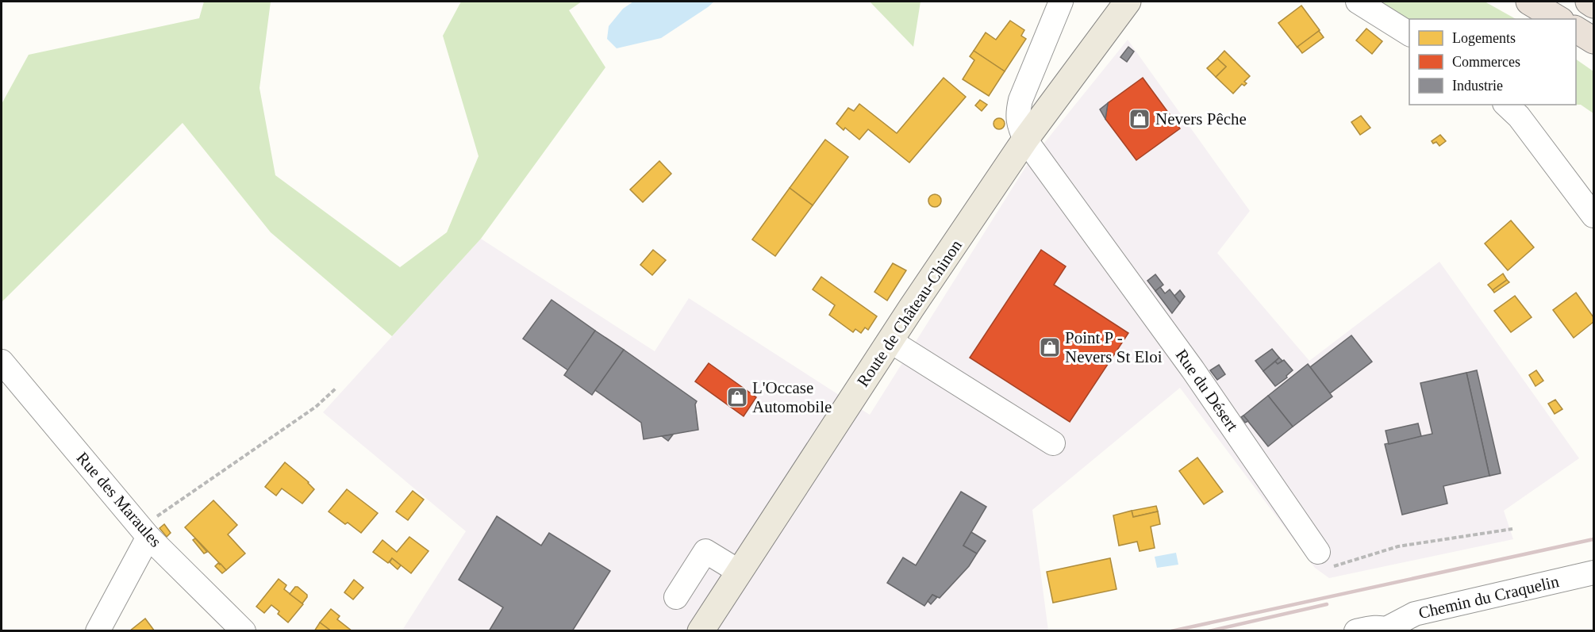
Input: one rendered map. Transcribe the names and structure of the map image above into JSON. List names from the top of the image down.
{
  "streets": {
    "main road": ["Route de Château-Chinon"],
    "street": ["Rue du Désert", "Rue des Maraules", "Chemin du Craquelin"]
  },
  "crossings": [
    ["Route de Château-Chinon", "Rue du Désert"]
  ],
  "places": {
    "shop": ["Nevers Pêche", "Point P - Nevers St Eloi", "L'Occase Automobile"]
  },
  "legend": ["Logements", "Commerces", "Industrie"]
}
